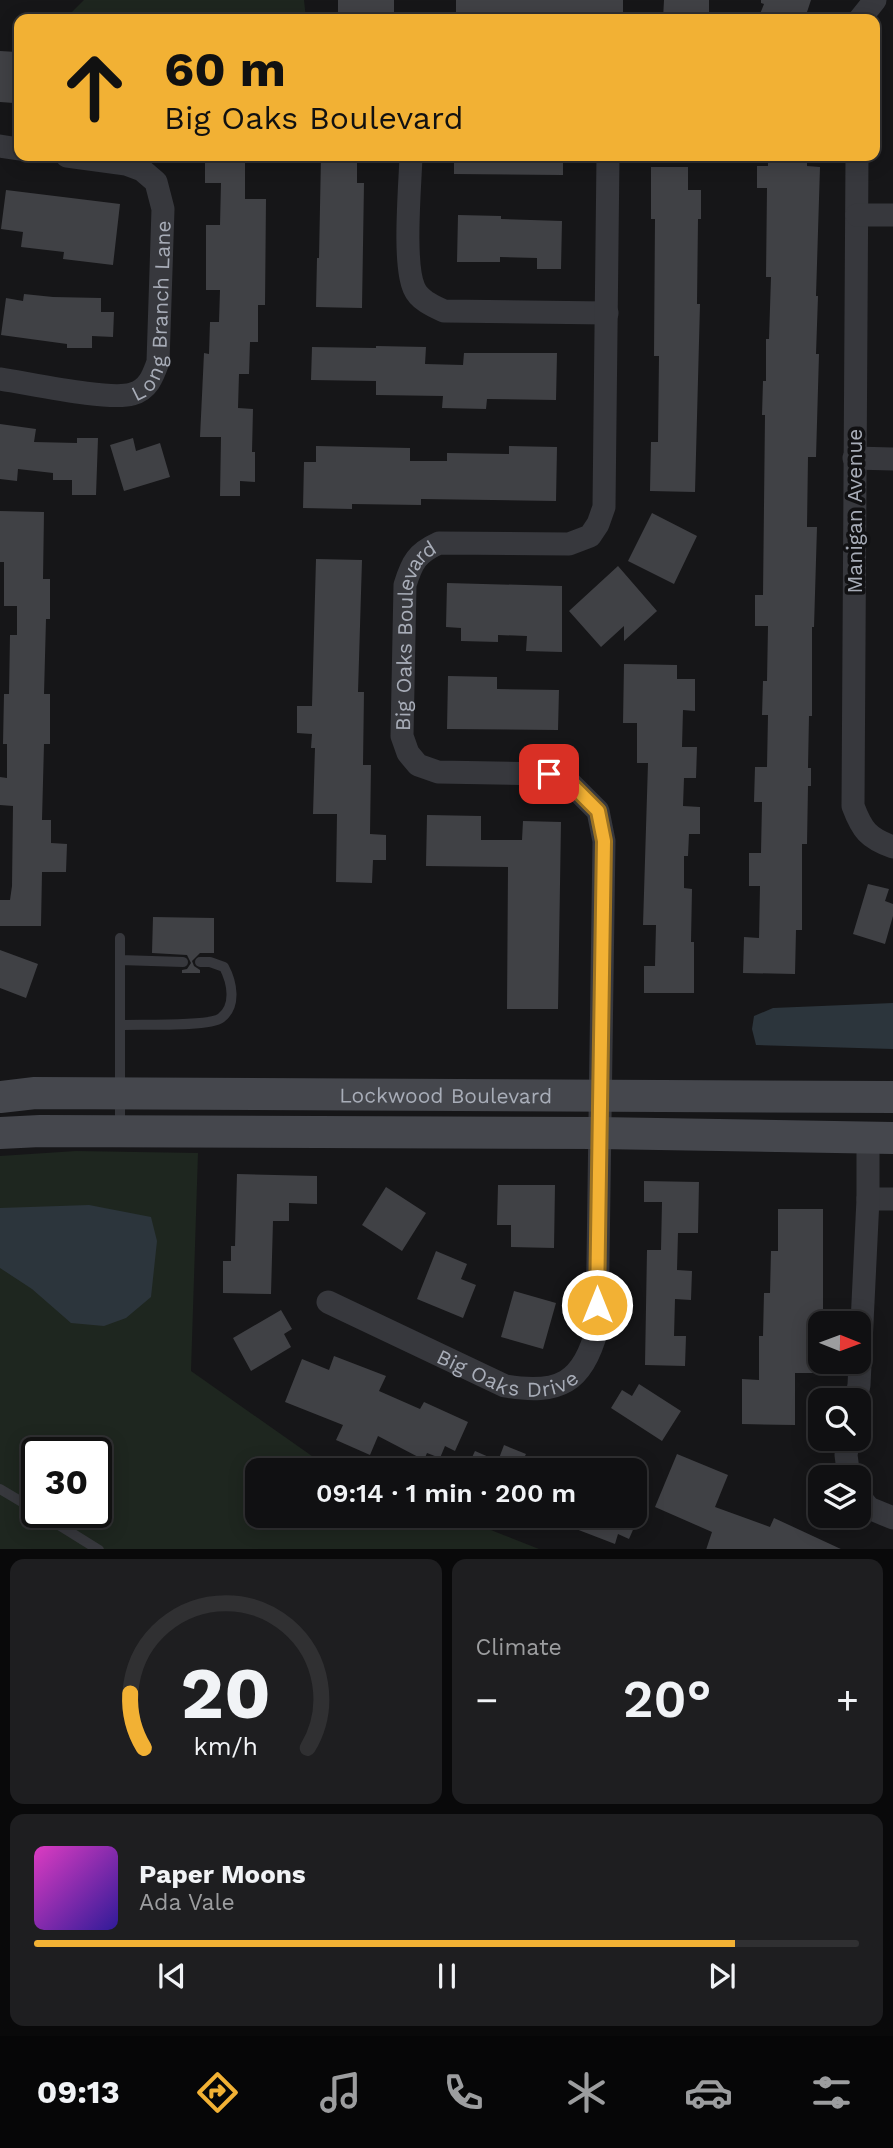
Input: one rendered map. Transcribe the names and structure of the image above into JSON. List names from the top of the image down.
{
  "streets": {
    "main road": ["Lockwood Boulevard"],
    "street": [
      "Long Branch Lane",
      "Manigan Avenue",
      "Big Oaks Boulevard",
      "Big Oaks Drive"
    ]
  },
  "crossings": [
    ["Big Oaks Boulevard", "Lockwood Boulevard"],
    ["Big Oaks Boulevard", "Big Oaks Drive"],
    ["Lockwood Boulevard", "Big Oaks Drive"]
  ],
  "north": "right",
  "page": {
    "turn": ["60 m", "Big Oaks Boulevard"],
    "limit": "30",
    "trip": "09:14 · 1 min · 200 m",
    "tile": "Climate",
    "heat": ["−", "20°", "+"],
    "song": ["Paper Moons", "Ada Vale"],
    "tabs": "09:13",
    "gauge": ["20", "km/h"]
  }
}
